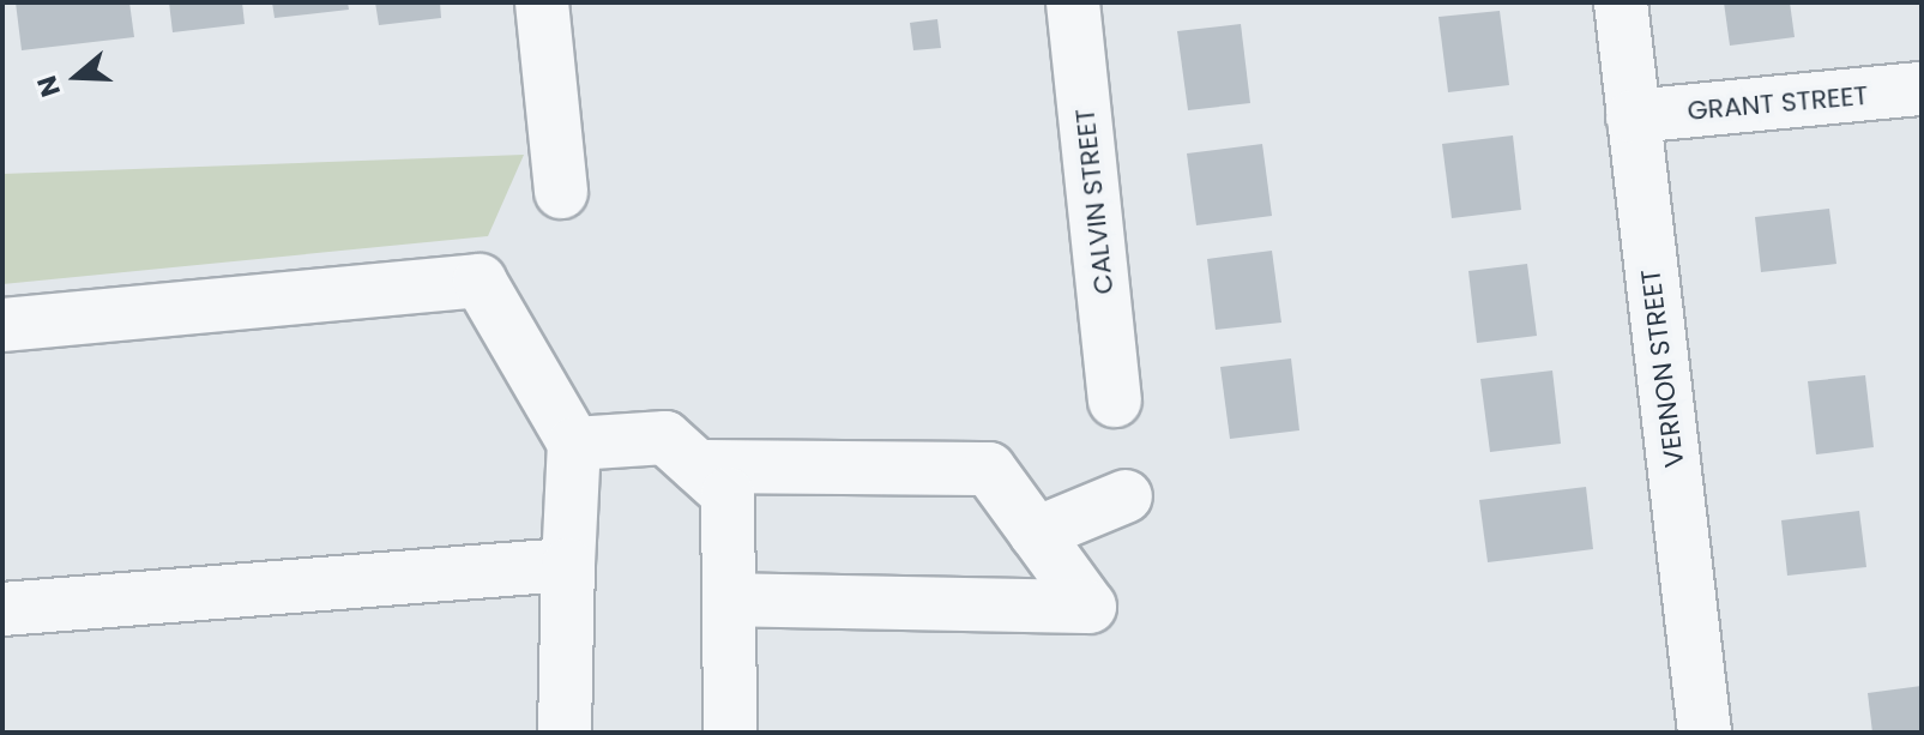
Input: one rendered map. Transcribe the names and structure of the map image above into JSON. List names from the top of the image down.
{
  "streets": {
    "street": ["GRANT STREET", "CALVIN STREET", "VERNON STREET"]
  },
  "crossings": [
    ["GRANT STREET", "VERNON STREET"]
  ],
  "north": "left"
}
